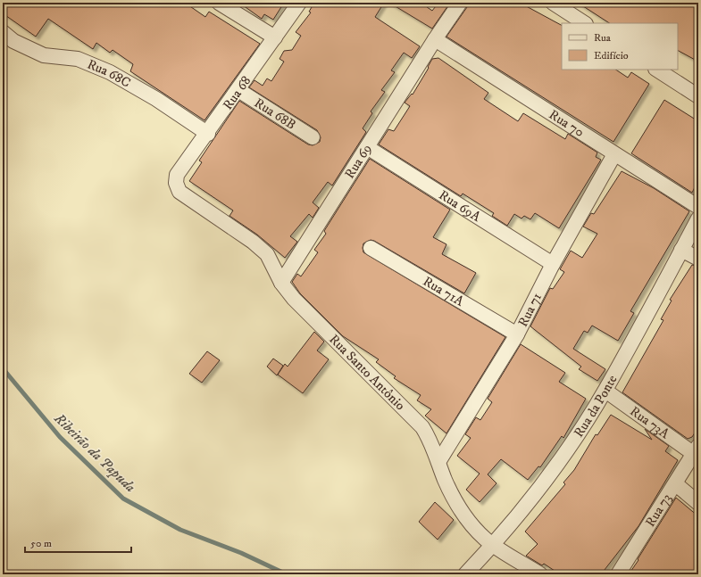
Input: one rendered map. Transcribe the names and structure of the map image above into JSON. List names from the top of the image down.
{
  "streets": {
    "street": [
      "Rua 68C",
      "Rua 68",
      "Rua 68B",
      "Rua 70",
      "Rua 69",
      "Rua 69A",
      "Rua 71A",
      "Rua 71",
      "Rua Santo Antônio",
      "Rua da Ponte",
      "Rua 73A",
      "Rua 73"
    ]
  },
  "crossings": [
    ["Rua 68C", "Rua 68"],
    ["Rua 68", "Rua 68B"],
    ["Rua 68", "Rua Santo Antônio"],
    ["Rua 70", "Rua 69"],
    ["Rua 70", "Rua 71"],
    ["Rua 69", "Rua 69A"],
    ["Rua 69", "Rua Santo Antônio"],
    ["Rua 69A", "Rua 71"],
    ["Rua 71A", "Rua 71"],
    ["Rua 71", "Rua Santo Antônio"],
    ["Rua Santo Antônio", "Rua da Ponte"],
    ["Rua da Ponte", "Rua 73A"],
    ["Rua 73A", "Rua 73"]
  ],
  "water": ["Ribeirão da Papuda"],
  "legend": ["Rua", "Edifício"],
  "scale_bar": "50 m"
}
